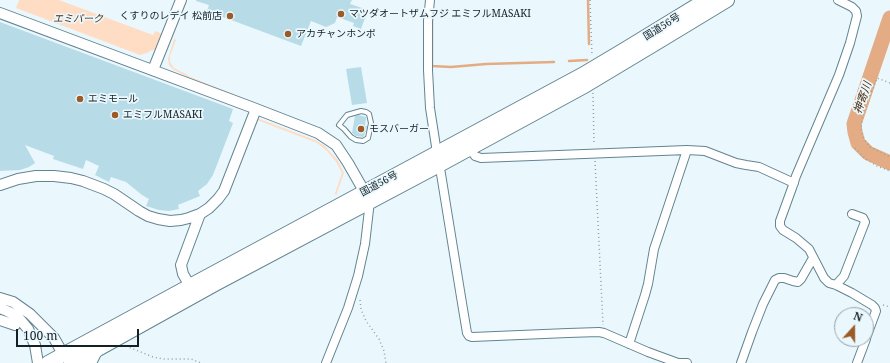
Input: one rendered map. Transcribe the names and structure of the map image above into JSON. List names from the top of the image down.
{
  "streets": {
    "highway": ["国道56号"]
  },
  "water": ["神寄川"],
  "parks": ["エミパーク"],
  "places": [
    "マツダオートザムフジ エミフルMASAKI",
    "くすりのレデイ 松前店",
    "アカチャンホンポ",
    "エミモール",
    "エミフルMASAKI",
    "モスバーガー"
  ],
  "scale_bar": "100 m",
  "north": "top"
}
